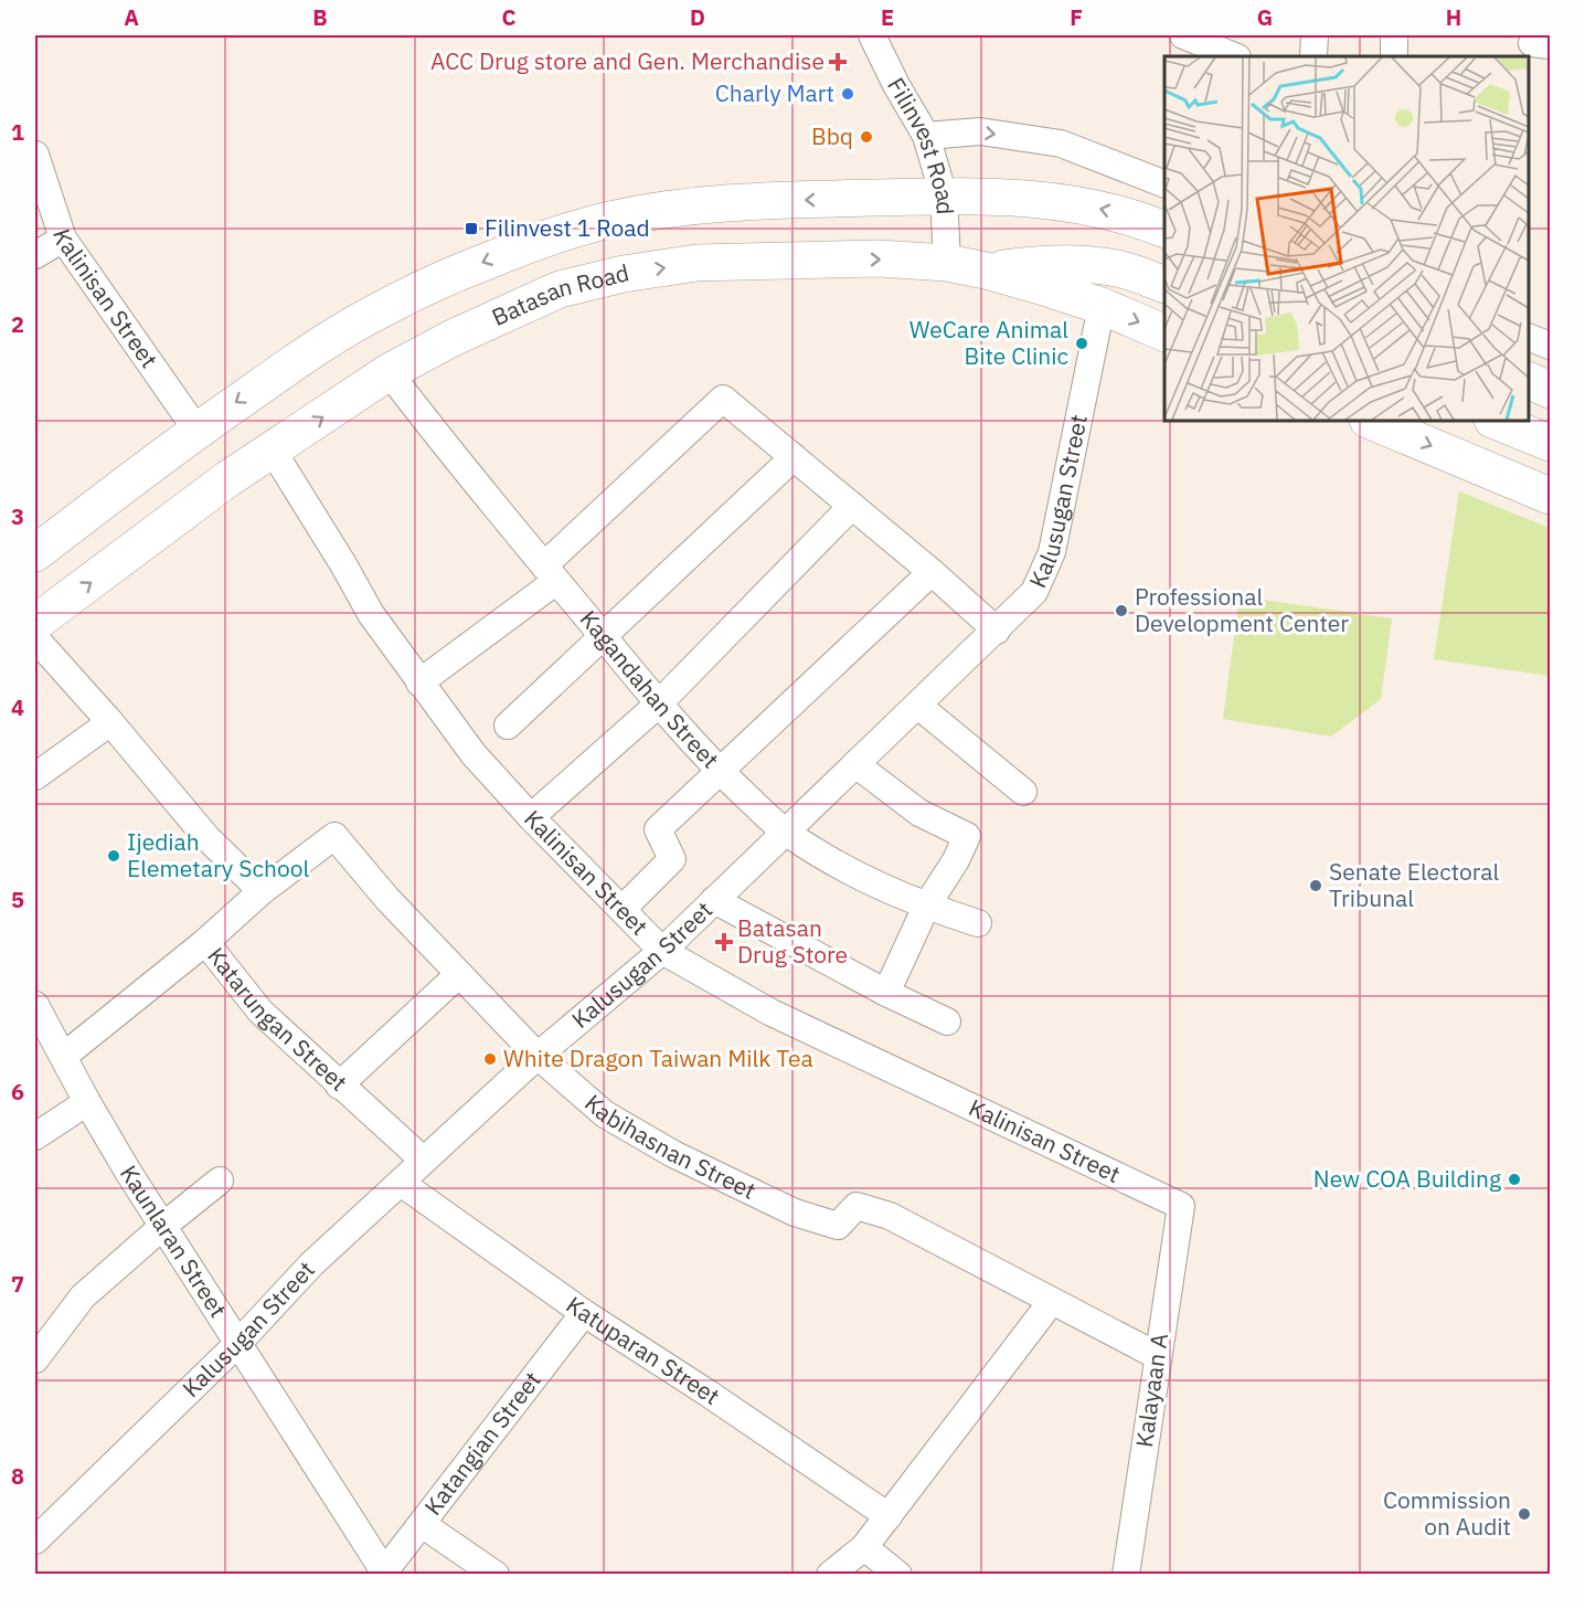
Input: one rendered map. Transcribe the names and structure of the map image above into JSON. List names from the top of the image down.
{
  "streets": {
    "main road": ["Batasan Road"],
    "street": [
      "Filinvest Road",
      "Kalinisan Street",
      "Kalusugan Street",
      "Kagandahan Street",
      "Katarungan Street",
      "Kabihasnan Street",
      "Kaunlaran Street",
      "Katuparan Street",
      "Kalayaan A",
      "Katangian Street"
    ]
  },
  "crossings": [
    ["Filinvest Road", "Batasan Road"],
    ["Kalinisan Street", "Batasan Road"],
    ["Kalinisan Street", "Kalusugan Street"],
    ["Kalinisan Street", "Kalayaan A"],
    ["Batasan Road", "Kalusugan Street"],
    ["Batasan Road", "Kagandahan Street"],
    ["Kalusugan Street", "Kagandahan Street"],
    ["Kalusugan Street", "Katarungan Street"],
    ["Kalusugan Street", "Kabihasnan Street"],
    ["Kalusugan Street", "Kaunlaran Street"],
    ["Kalusugan Street", "Katuparan Street"],
    ["Katarungan Street", "Kabihasnan Street"],
    ["Kabihasnan Street", "Kalayaan A"],
    ["Kaunlaran Street", "Katangian Street"],
    ["Katuparan Street", "Katangian Street"]
  ],
  "places": {
    "health": ["ACC Drug store and Gen. Merchandise", "Batasan Drug Store"],
    "other": [
      "Charly Mart",
      "Bbq",
      "WeCare Animal Bite Clinic",
      "Professional Development Center",
      "Ijediah Elemetary School",
      "Senate Electoral Tribunal",
      "White Dragon Taiwan Milk Tea",
      "New COA Building",
      "Commission on Audit"
    ],
    "transit": ["Filinvest 1 Road"]
  },
  "grid": {
    "columns": [
      "A",
      "B",
      "C",
      "D",
      "E",
      "F",
      "G",
      "H"
    ],
    "rows": [
      "1",
      "2",
      "3",
      "4",
      "5",
      "6",
      "7",
      "8"
    ]
  }
}
